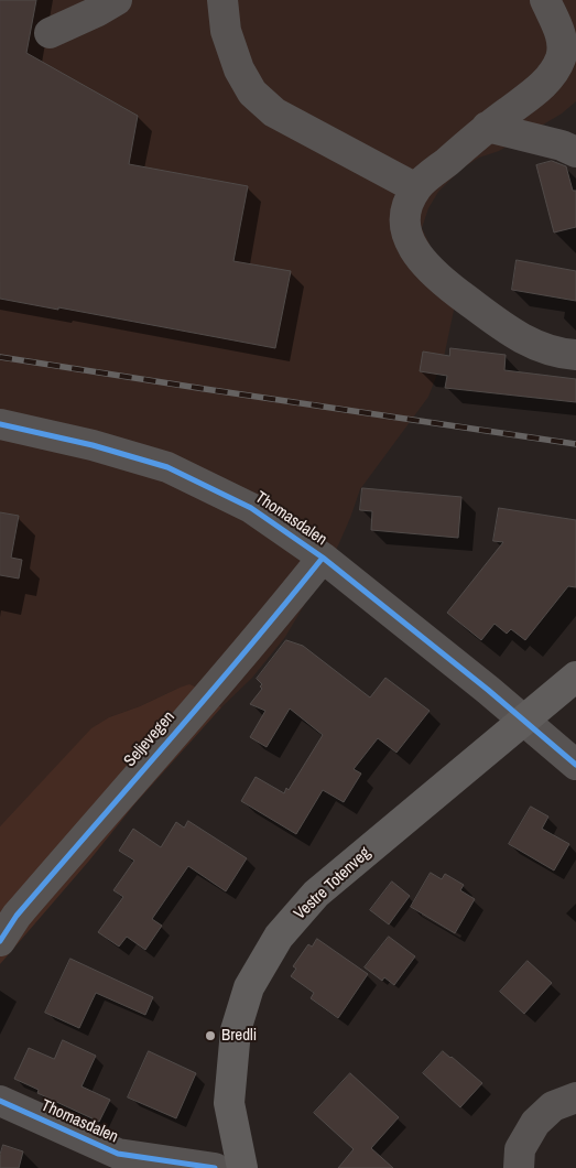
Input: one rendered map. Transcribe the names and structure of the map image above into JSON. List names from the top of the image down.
{
  "streets": {
    "main road": ["Vestre Totenveg"],
    "street": ["Thomasdalen", "Seljevegen"]
  },
  "crossings": [
    ["Thomasdalen", "Seljevegen"],
    ["Thomasdalen", "Vestre Totenveg"]
  ],
  "places": ["Bredli"]
}
